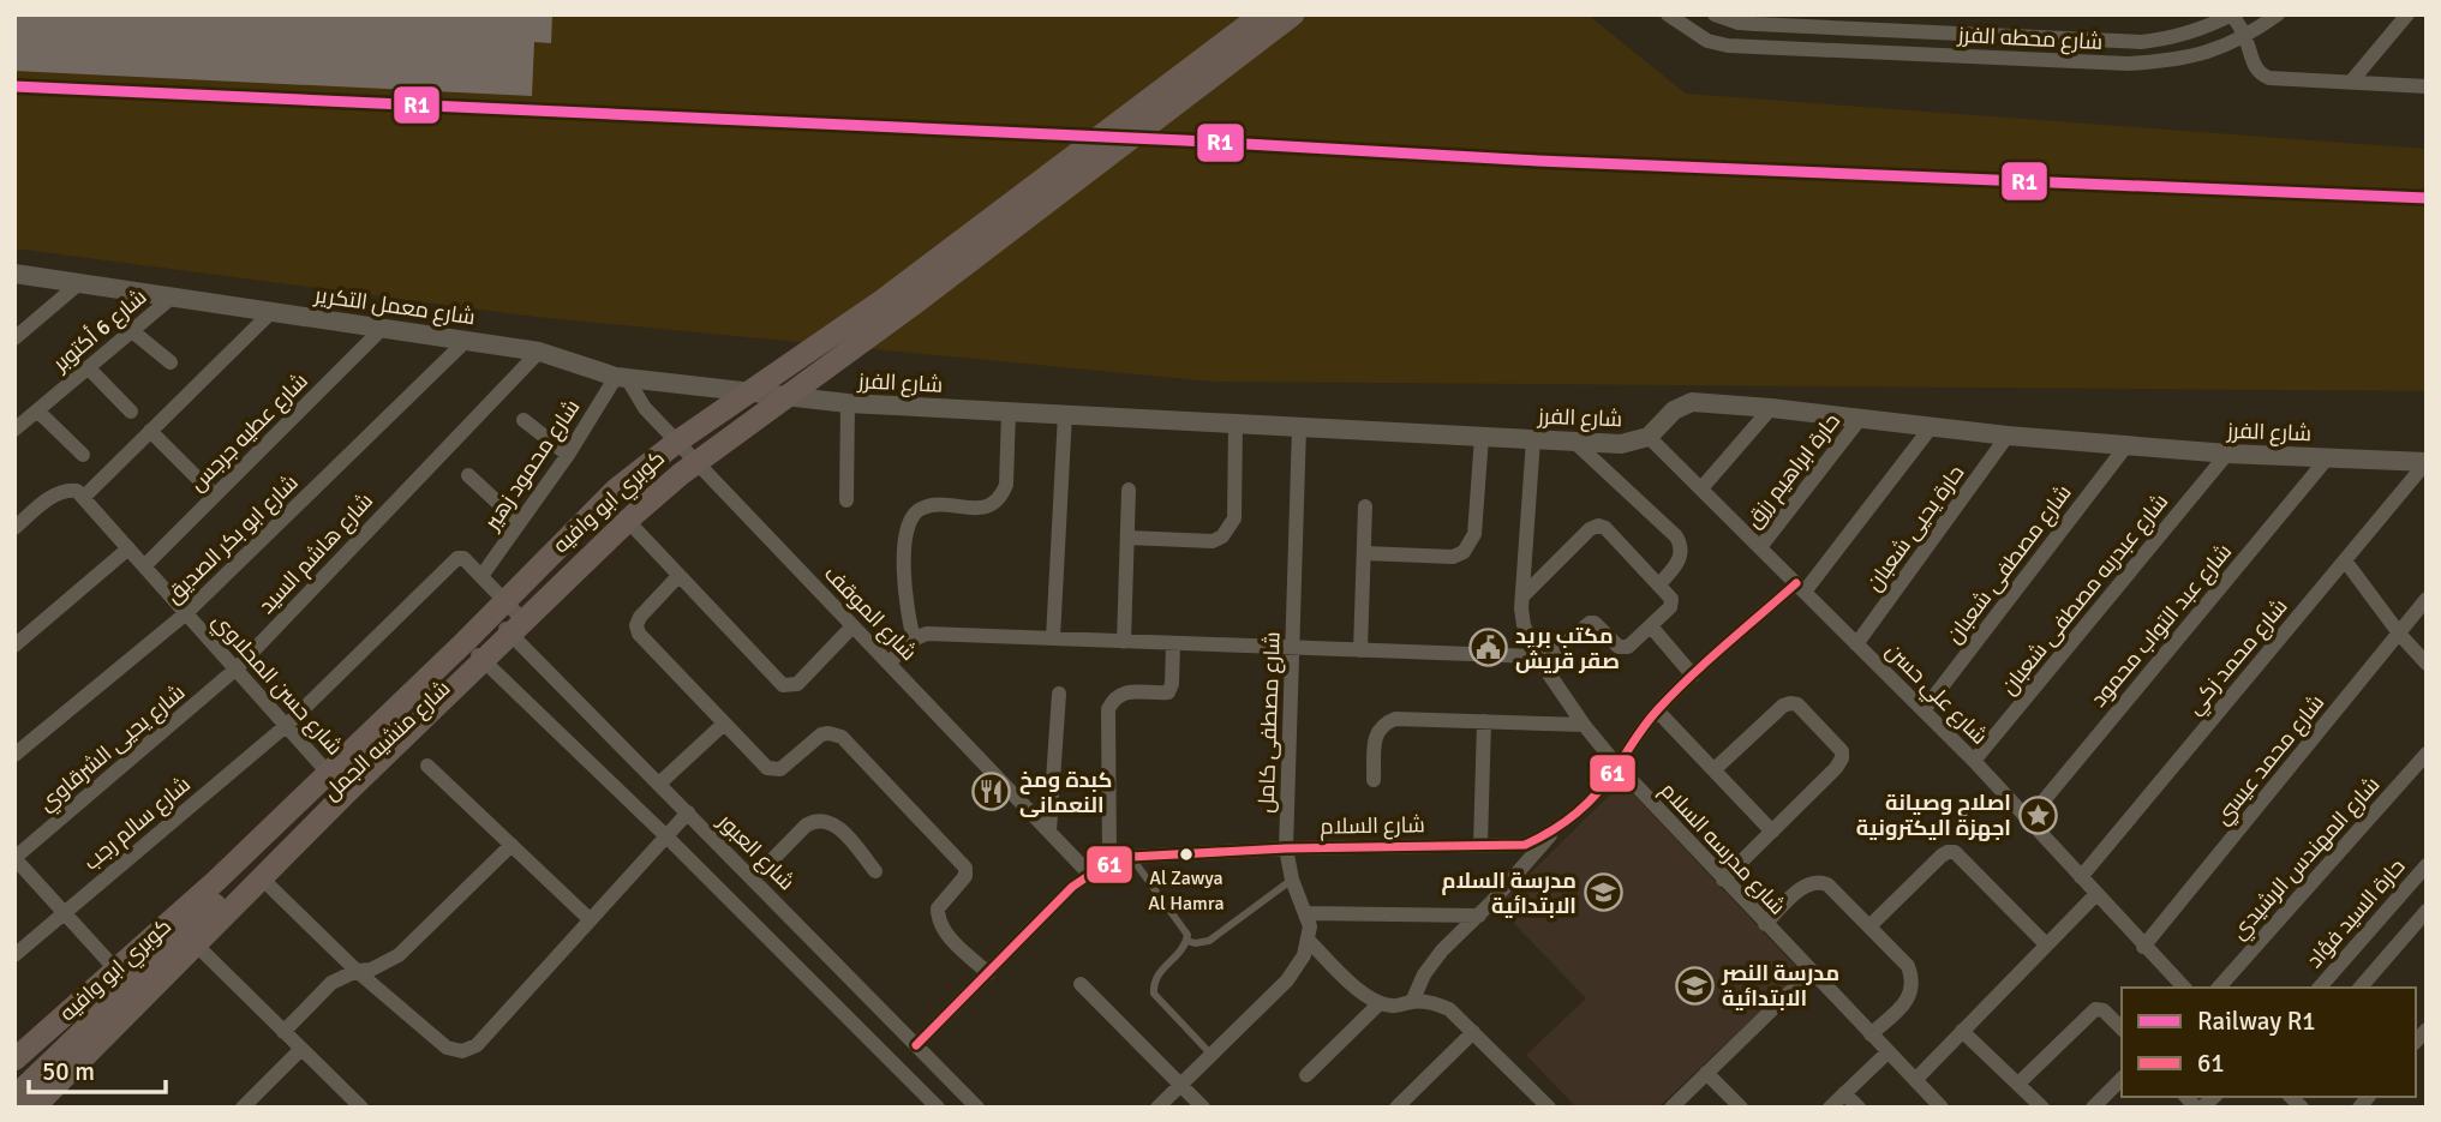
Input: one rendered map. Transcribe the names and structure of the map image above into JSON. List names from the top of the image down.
{
  "streets": {
    "main road": ["كوبري ابو وافيه", "شارع منشيه الجمل"],
    "street": [
      "شارع محطه الفرز",
      "شارع معمل التكرير",
      "شارع 6 أكتوبر",
      "شارع الفرز",
      "شارع عطيه جرجس",
      "شارع محمود زهير",
      "حارة ابراهيم رزق",
      "حارة يحيى شعبان",
      "شارع ابو بكر الصديق",
      "شارع هاشم السيد",
      "شارع مصطفى شعبان",
      "شارع عبدربه مصطفى شعبان",
      "شارع الموقف",
      "شارع عبد التواب محمود",
      "شارع محمد زكي",
      "شارع حسن المحلاوي",
      "شارع علي حسن",
      "شارع مصطفى كامل",
      "شارع يحيى الشرقاوي",
      "شارع محمد عيسي",
      "شارع سالم رجب",
      "شارع السلام",
      "شارع مدرسه السلام",
      "شارع العبور",
      "شارع المهندس الرشيدي",
      "حارة السيد فؤاد"
    ]
  },
  "crossings": [
    ["شارع معمل التكرير", "شارع 6 أكتوبر"],
    ["شارع معمل التكرير", "شارع الفرز"],
    ["شارع معمل التكرير", "شارع عطيه جرجس"],
    ["شارع معمل التكرير", "شارع محمود زهير"],
    ["شارع معمل التكرير", "شارع ابو بكر الصديق"],
    ["شارع معمل التكرير", "شارع هاشم السيد"],
    ["شارع معمل التكرير", "شارع الموقف"],
    ["شارع معمل التكرير", "شارع منشيه الجمل"],
    ["شارع الفرز", "حارة ابراهيم رزق"],
    ["شارع الفرز", "حارة يحيى شعبان"],
    ["شارع الفرز", "شارع مصطفى شعبان"],
    ["شارع الفرز", "شارع عبدربه مصطفى شعبان"],
    ["شارع الفرز", "شارع عبد التواب محمود"],
    ["شارع الفرز", "شارع محمد زكي"],
    ["شارع الفرز", "شارع علي حسن"],
    ["شارع الفرز", "شارع مصطفى كامل"],
    ["شارع الفرز", "شارع منشيه الجمل"],
    ["شارع الفرز", "شارع السلام"],
    ["شارع الفرز", "شارع مدرسه السلام"],
    ["شارع عطيه جرجس", "شارع حسن المحلاوي"],
    ["شارع محمود زهير", "شارع الموقف"],
    ["شارع محمود زهير", "شارع سالم رجب"],
    ["شارع محمود زهير", "شارع العبور"],
    ["حارة ابراهيم رزق", "شارع علي حسن"],
    ["كوبري ابو وافيه", "شارع حسن المحلاوي"],
    ["كوبري ابو وافيه", "شارع منشيه الجمل"],
    ["حارة يحيى شعبان", "شارع علي حسن"],
    ["شارع ابو بكر الصديق", "شارع حسن المحلاوي"],
    ["شارع هاشم السيد", "شارع حسن المحلاوي"],
    ["شارع هاشم السيد", "شارع يحيى الشرقاوي"],
    ["شارع مصطفى شعبان", "شارع علي حسن"],
    ["شارع عبدربه مصطفى شعبان", "شارع علي حسن"],
    ["شارع الموقف", "شارع منشيه الجمل"],
    ["شارع الموقف", "شارع السلام"],
    ["شارع عبد التواب محمود", "شارع علي حسن"],
    ["شارع محمد زكي", "شارع علي حسن"],
    ["شارع حسن المحلاوي", "شارع منشيه الجمل"],
    ["شارع حسن المحلاوي", "شارع يحيى الشرقاوي"],
    ["شارع حسن المحلاوي", "شارع سالم رجب"],
    ["شارع علي حسن", "شارع محمد عيسي"],
    ["شارع علي حسن", "شارع السلام"],
    ["شارع مصطفى كامل", "شارع السلام"],
    ["شارع منشيه الجمل", "شارع العبور"],
    ["شارع سالم رجب", "شارع العبور"],
    ["شارع السلام", "شارع مدرسه السلام"],
    ["شارع السلام", "شارع العبور"]
  ],
  "places": {
    "public building": ["مكتب بريد صقر قريش"],
    "restaurant": ["كبدة ومخ النعمانى"],
    "place": ["اصلاح وصيانة اجهزة اليكترونية"],
    "other": ["Al Zawya Al Hamra"],
    "school or university": ["مدرسة السلام الابتدائية", "مدرسة النصر الابتدائية"]
  },
  "lines": ["rail line R1", "transit line 61"],
  "legend": ["Railway R1", "61"],
  "scale_bar": "50 m"
}
